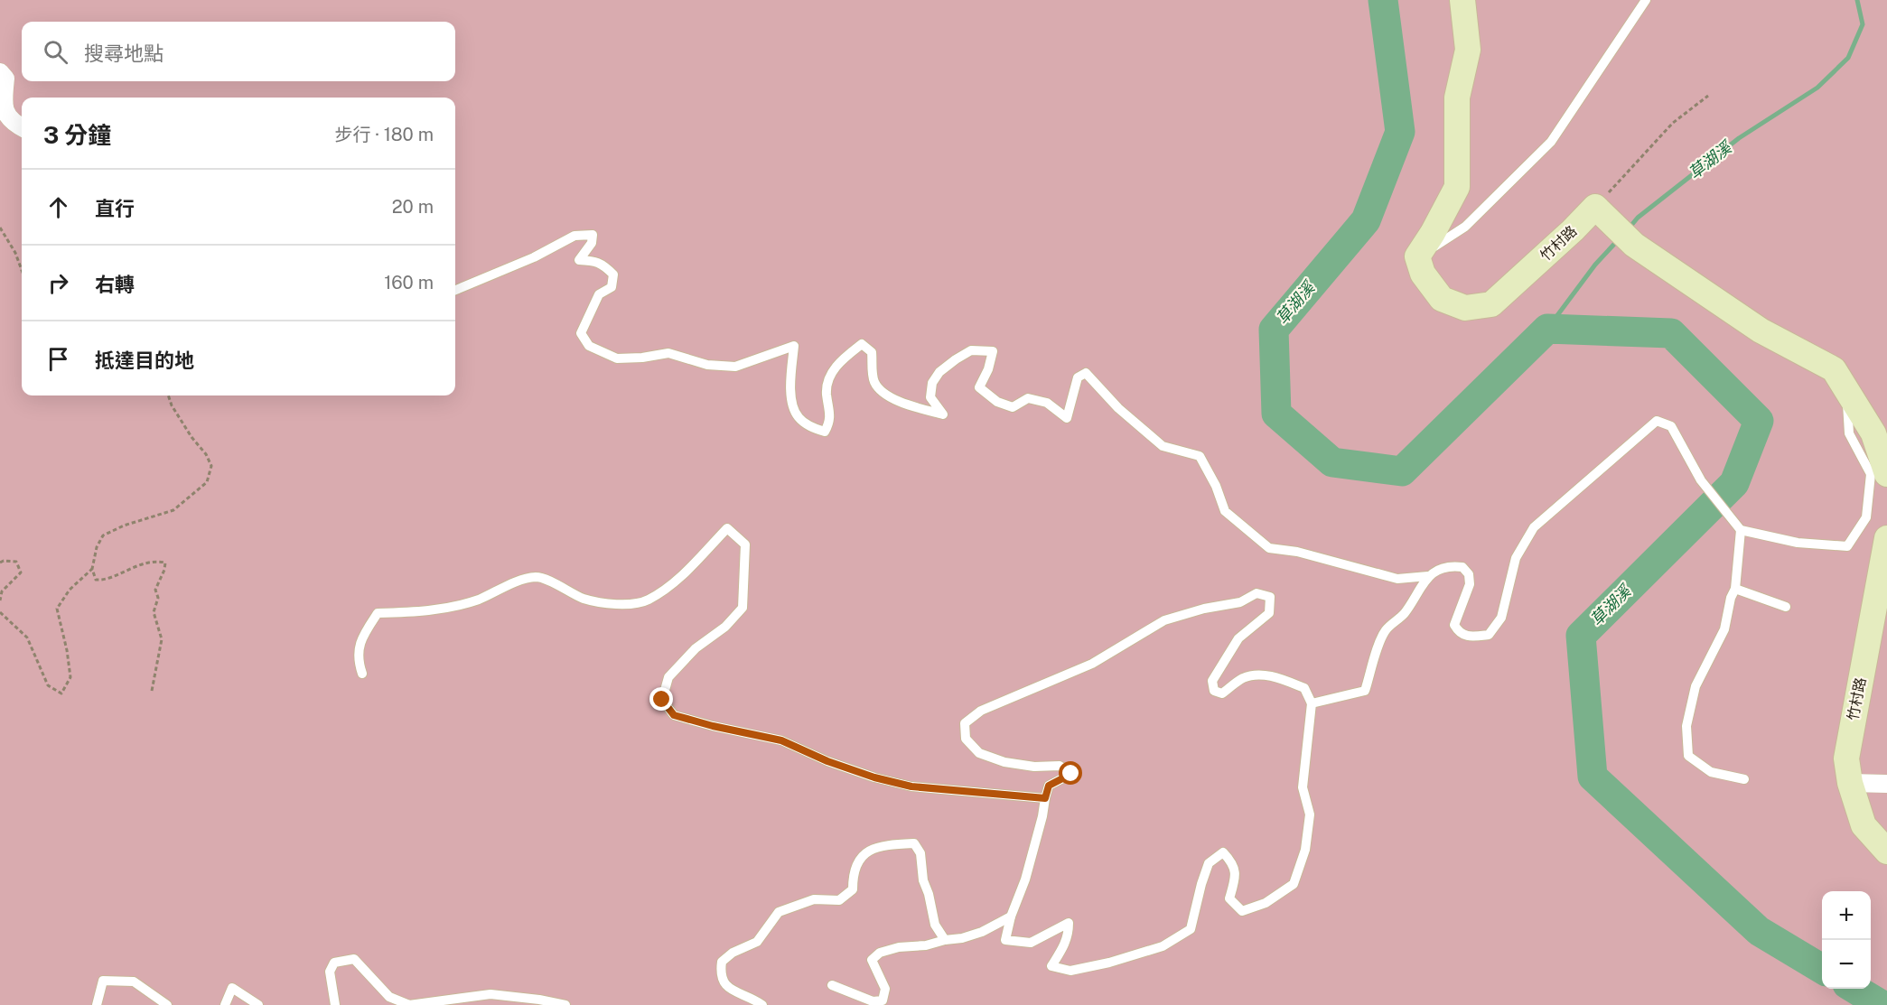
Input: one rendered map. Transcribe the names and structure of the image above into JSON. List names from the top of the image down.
{
  "streets": {
    "street": ["竹村路"]
  },
  "water": ["草湖溪"],
  "page": {
    "search": "搜尋地點",
    "heading": ["3 分鐘", "步行 · 180 m"],
    "list": [
      ["直行", "20 m"],
      ["右轉", "160 m"],
      "抵達目的地"
    ],
    "map_buttons": ["+", "−"]
  }
}
